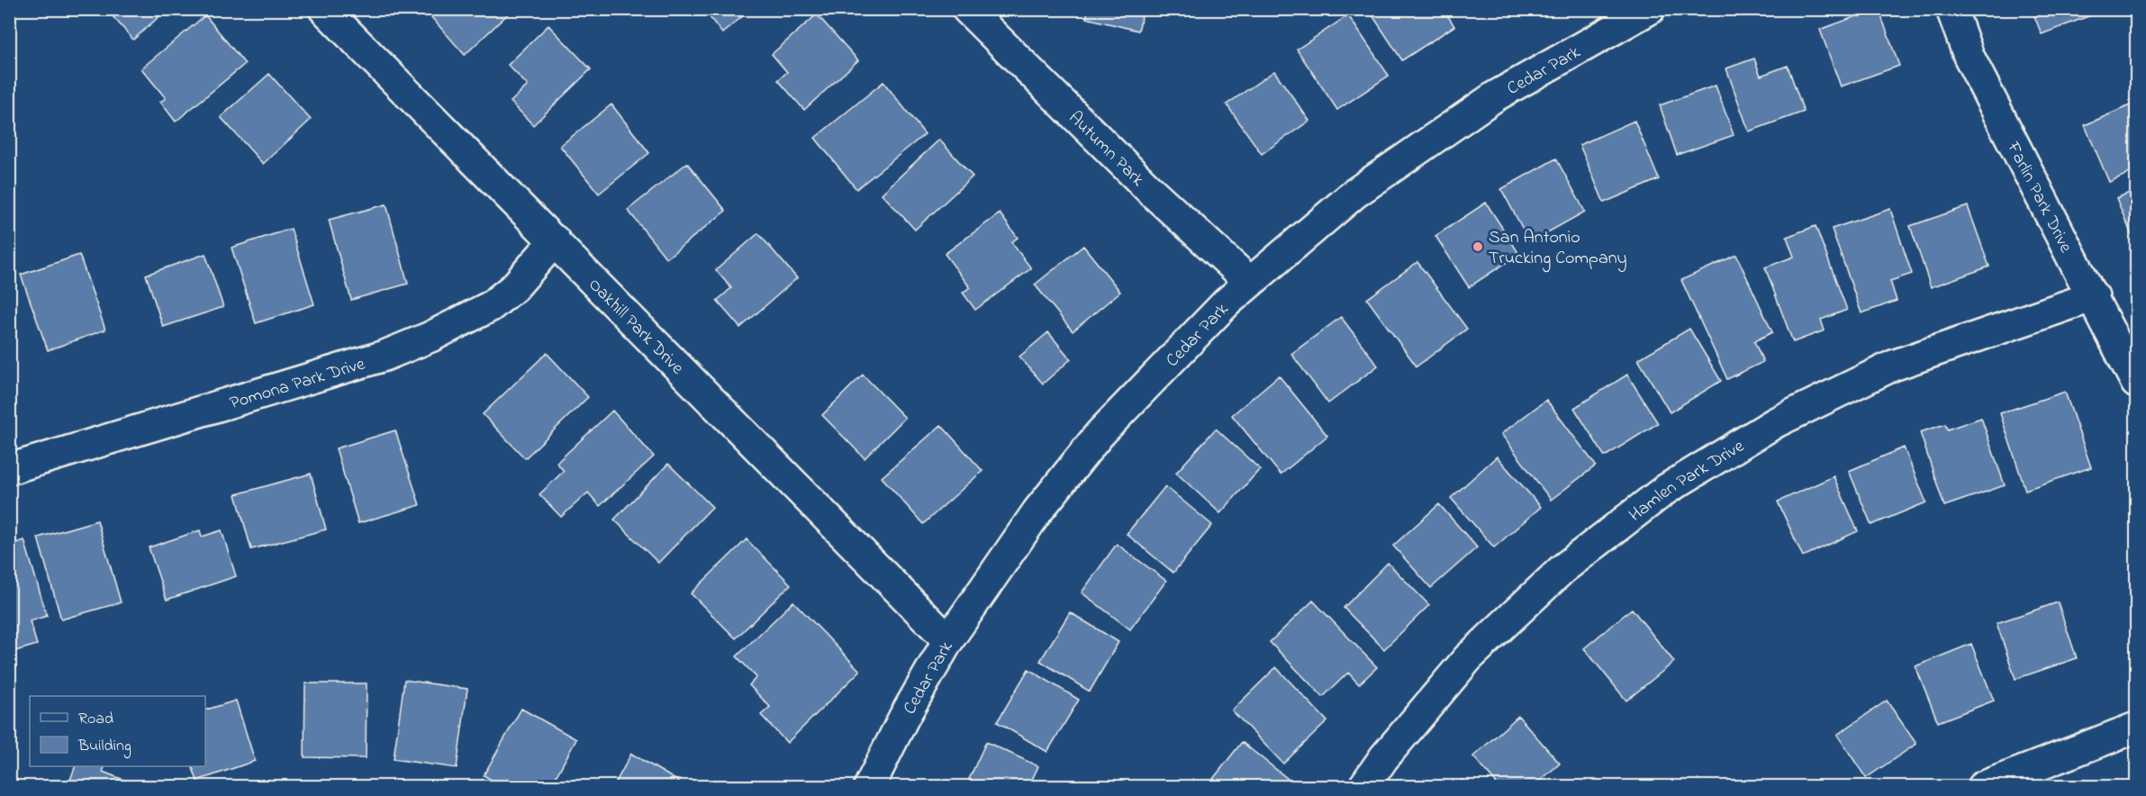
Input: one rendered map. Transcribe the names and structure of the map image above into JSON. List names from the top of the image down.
{
  "streets": {
    "street": [
      "Cedar Park",
      "Autumn Park",
      "Farlin Park Drive",
      "Oakhill Park Drive",
      "Pomona Park Drive",
      "Hamlen Park Drive"
    ]
  },
  "crossings": [
    ["Cedar Park", "Autumn Park"],
    ["Cedar Park", "Oakhill Park Drive"],
    ["Farlin Park Drive", "Hamlen Park Drive"],
    ["Oakhill Park Drive", "Pomona Park Drive"]
  ],
  "places": ["San Antonio Trucking Company"],
  "legend": ["Road", "Building"]
}
